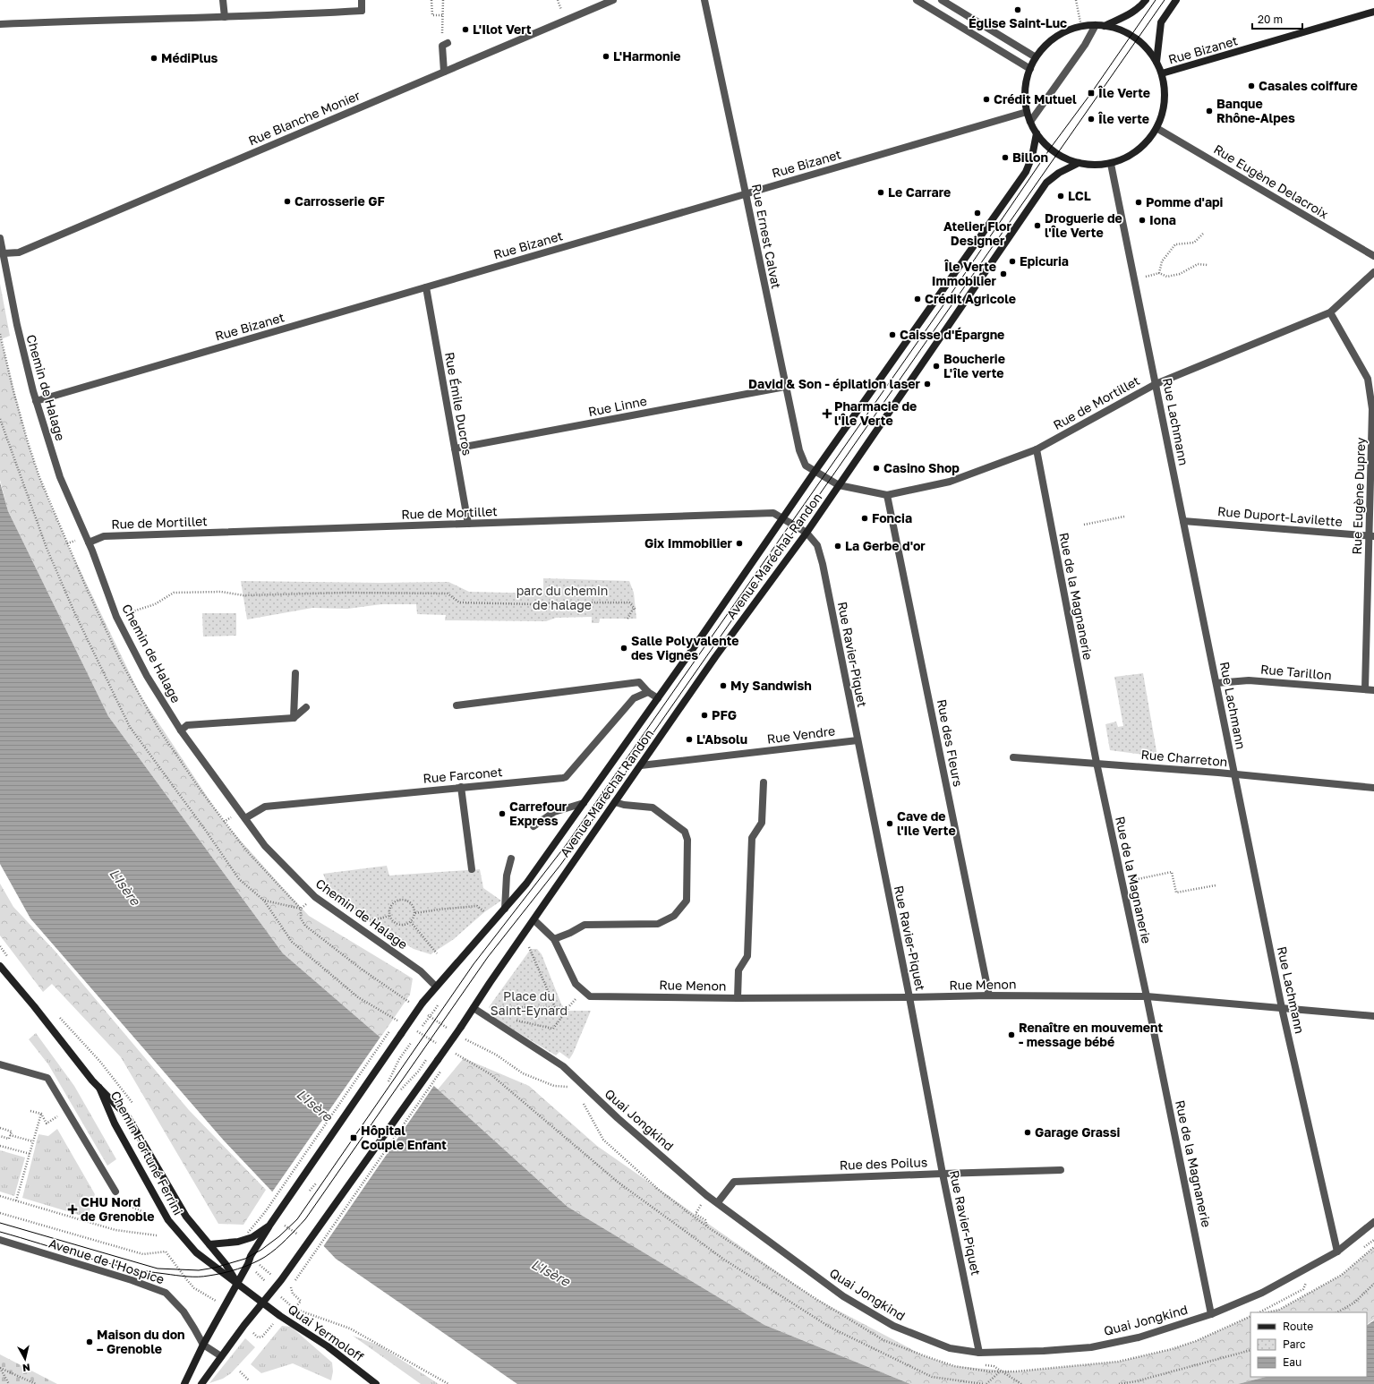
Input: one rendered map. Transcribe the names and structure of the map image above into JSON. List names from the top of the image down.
{
  "streets": {
    "street": [
      "Rue Bizanet",
      "Rue Blanche Monier",
      "Rue Eugène Delacroix",
      "Rue Ernest Calvat",
      "Chemin de Halage",
      "Rue de Mortillet",
      "Rue Émile Ducros",
      "Rue Linne",
      "Rue Lachmann",
      "Rue Eugène Duprey",
      "Rue Duport-Lavilette",
      "Avenue Maréchal Randon",
      "Rue de la Magnanerie",
      "Rue Ravier-Piquet",
      "Rue Tarillon",
      "Rue Vendre",
      "Rue des Fleurs",
      "Rue Charreton",
      "Rue Farconet",
      "Rue Menon",
      "Quai Jongkind",
      "Chemin Fortuné Ferrini",
      "Rue des Poilus",
      "Avenue de l'Hospice",
      "Quai Yermoloff"
    ]
  },
  "crossings": [
    ["Rue Bizanet", "Rue Ernest Calvat"],
    ["Rue Bizanet", "Chemin de Halage"],
    ["Rue Bizanet", "Rue Émile Ducros"],
    ["Rue Blanche Monier", "Chemin de Halage"],
    ["Rue Ernest Calvat", "Rue de Mortillet"],
    ["Rue Ernest Calvat", "Rue Linne"],
    ["Rue Ernest Calvat", "Avenue Maréchal Randon"],
    ["Chemin de Halage", "Rue de Mortillet"],
    ["Chemin de Halage", "Avenue Maréchal Randon"],
    ["Chemin de Halage", "Rue Farconet"],
    ["Rue de Mortillet", "Rue Émile Ducros"],
    ["Rue de Mortillet", "Rue Lachmann"],
    ["Rue de Mortillet", "Rue Eugène Duprey"],
    ["Rue de Mortillet", "Avenue Maréchal Randon"],
    ["Rue de Mortillet", "Rue de la Magnanerie"],
    ["Rue de Mortillet", "Rue Ravier-Piquet"],
    ["Rue de Mortillet", "Rue des Fleurs"],
    ["Rue Émile Ducros", "Rue Linne"],
    ["Rue Lachmann", "Rue Duport-Lavilette"],
    ["Rue Lachmann", "Rue Tarillon"],
    ["Rue Lachmann", "Rue Charreton"],
    ["Rue Lachmann", "Rue Menon"],
    ["Rue Lachmann", "Quai Jongkind"],
    ["Rue Eugène Duprey", "Rue Duport-Lavilette"],
    ["Rue Eugène Duprey", "Rue Tarillon"],
    ["Avenue Maréchal Randon", "Rue Ravier-Piquet"],
    ["Avenue Maréchal Randon", "Rue Vendre"],
    ["Avenue Maréchal Randon", "Quai Jongkind"],
    ["Avenue Maréchal Randon", "Chemin Fortuné Ferrini"],
    ["Avenue Maréchal Randon", "Avenue de l'Hospice"],
    ["Avenue Maréchal Randon", "Quai Yermoloff"],
    ["Rue de la Magnanerie", "Rue Charreton"],
    ["Rue de la Magnanerie", "Rue Menon"],
    ["Rue de la Magnanerie", "Quai Jongkind"],
    ["Rue Ravier-Piquet", "Rue Vendre"],
    ["Rue Ravier-Piquet", "Rue Menon"],
    ["Rue Ravier-Piquet", "Quai Jongkind"],
    ["Rue Ravier-Piquet", "Rue des Poilus"],
    ["Rue des Fleurs", "Rue Menon"],
    ["Quai Jongkind", "Rue des Poilus"],
    ["Chemin Fortuné Ferrini", "Quai Yermoloff"]
  ],
  "water": ["L'Isère"],
  "parks": ["parc du chemin de halage", "Place du Saint-Eynard"],
  "places": {
    "other": [
      "Église Saint-Luc",
      "L'Ilot Vert",
      "L'Harmonie",
      "MédiPlus",
      "Casales coiffure",
      "Crédit Mutuel",
      "Banque Rhône-Alpes",
      "Île verte",
      "Billon",
      "Le Carrare",
      "LCL",
      "Carrosserie GF",
      "Pomme d'api",
      "Atelier Flor Designer",
      "Iona",
      "Droguerie de l'Île Verte",
      "Epicuria",
      "Île Verte Immobilier",
      "Crédit Agricole",
      "Caisse d'Épargne",
      "Boucherie L'île verte",
      "David & Son - épilation laser",
      "Casino Shop",
      "Foncia",
      "Gix Immobilier",
      "La Gerbe d'or",
      "Salle Polyvalente des Vignes",
      "My Sandwish",
      "PFG",
      "L'Absolu",
      "Carrefour Express",
      "Cave de l'Ile Verte",
      "Renaître en mouvement - message bébé",
      "Garage Grassi",
      "Maison du don – Grenoble"
    ],
    "transit": ["Île Verte", "Hôpital Couple Enfant"],
    "health": ["Pharmacie de l'Île Verte", "CHU Nord de Grenoble"]
  },
  "legend": ["Route", "Parc", "Eau"],
  "scale_bar": "20 m",
  "north": "bottom"
}
